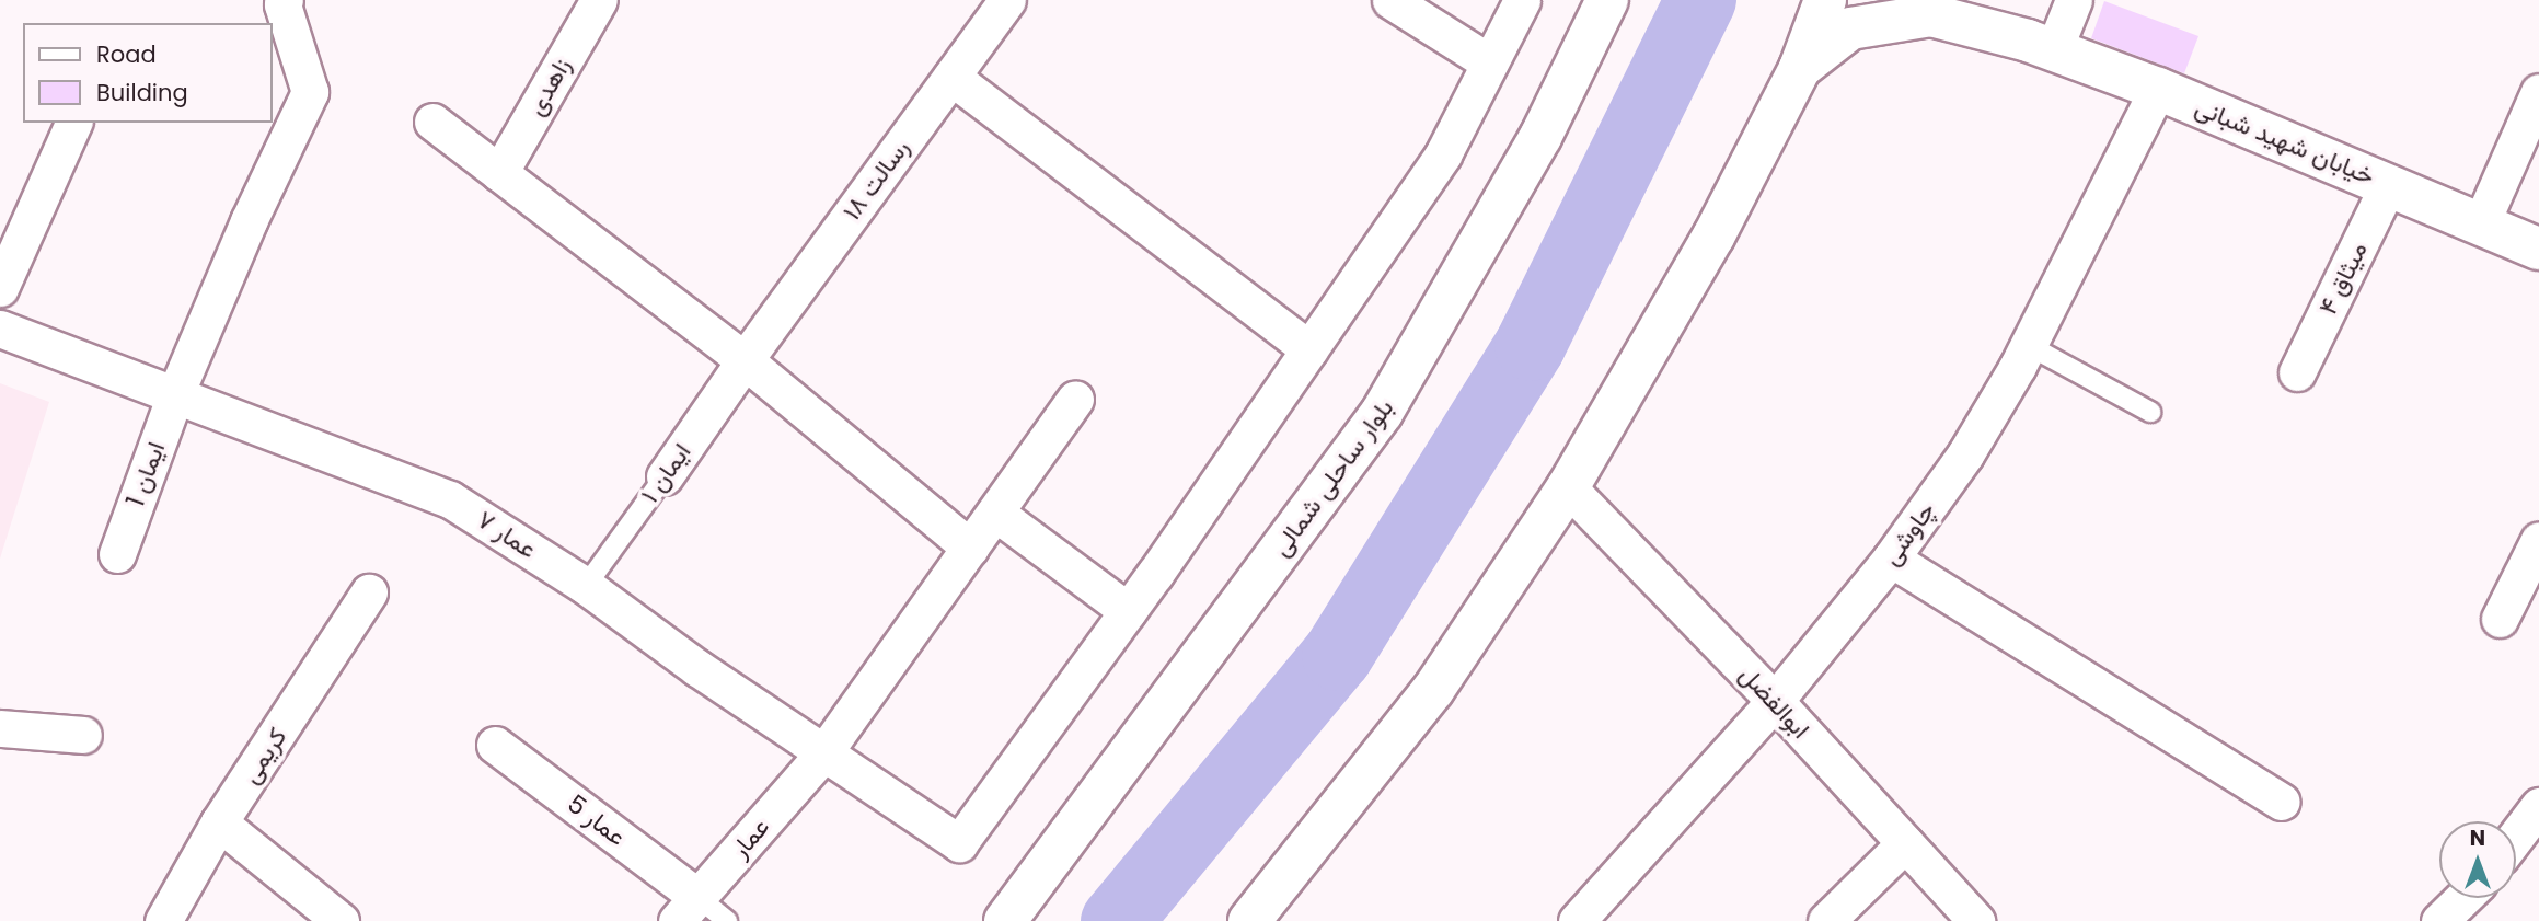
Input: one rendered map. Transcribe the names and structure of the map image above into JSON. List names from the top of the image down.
{
  "streets": {
    "main road": ["خیابان شهید شبانی", "بلوار ساحلی شمالی"],
    "street": [
      "زاهدی",
      "رسالت ۱۸",
      "میثاق ۴",
      "ایمان ۱",
      "ایمان 1",
      "چاوشی",
      "عمار ۷",
      "ابوالفضل",
      "کریمی",
      "عمار 5",
      "عمار"
    ]
  },
  "crossings": [
    ["خیابان شهید شبانی", "میثاق ۴"],
    ["خیابان شهید شبانی", "چاوشی"],
    ["رسالت ۱۸", "ایمان ۱"],
    ["ایمان ۱", "عمار ۷"],
    ["ایمان 1", "عمار ۷"],
    ["چاوشی", "ابوالفضل"],
    ["عمار ۷", "عمار"],
    ["عمار 5", "عمار"]
  ],
  "legend": ["Road", "Building"],
  "north": "top"
}
